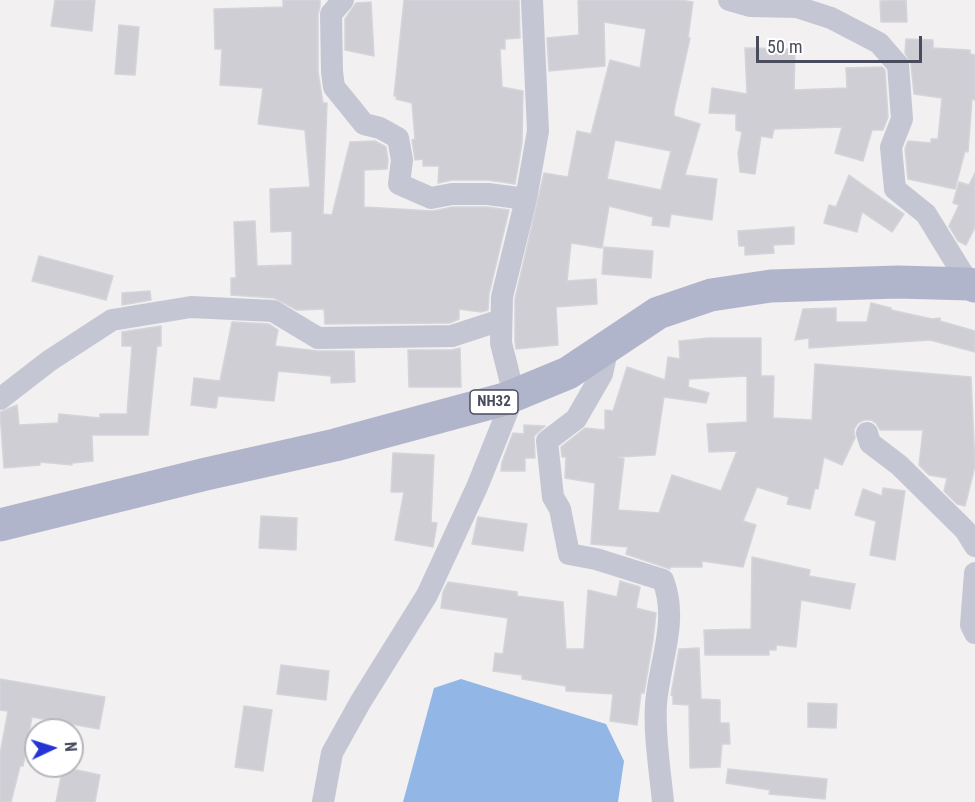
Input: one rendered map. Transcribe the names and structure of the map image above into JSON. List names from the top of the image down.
{
  "streets": {
    "main road": ["NH32"]
  },
  "scale_bar": "50 m",
  "north": "right"
}
